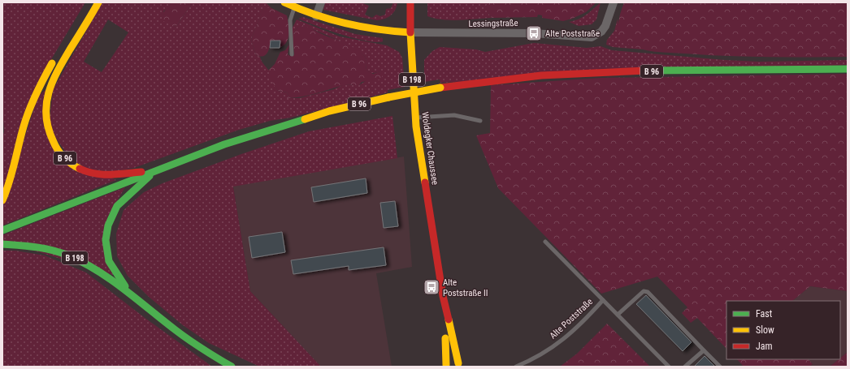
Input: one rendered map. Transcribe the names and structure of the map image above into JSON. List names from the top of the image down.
{
  "streets": {
    "main road": ["B 96", "B 198", "Woldegker Chaussee"],
    "street": ["Lessingstraße"],
    "lane": ["Alte Poststraße"]
  },
  "crossings": [
    ["Lessingstraße", "Woldegker Chaussee"],
    ["B 96", "B 198"]
  ],
  "places": {
    "bus stop": ["Alte Poststraße", "Alte Poststraße II"]
  },
  "legend": ["Fast", "Slow", "Jam"]
}
